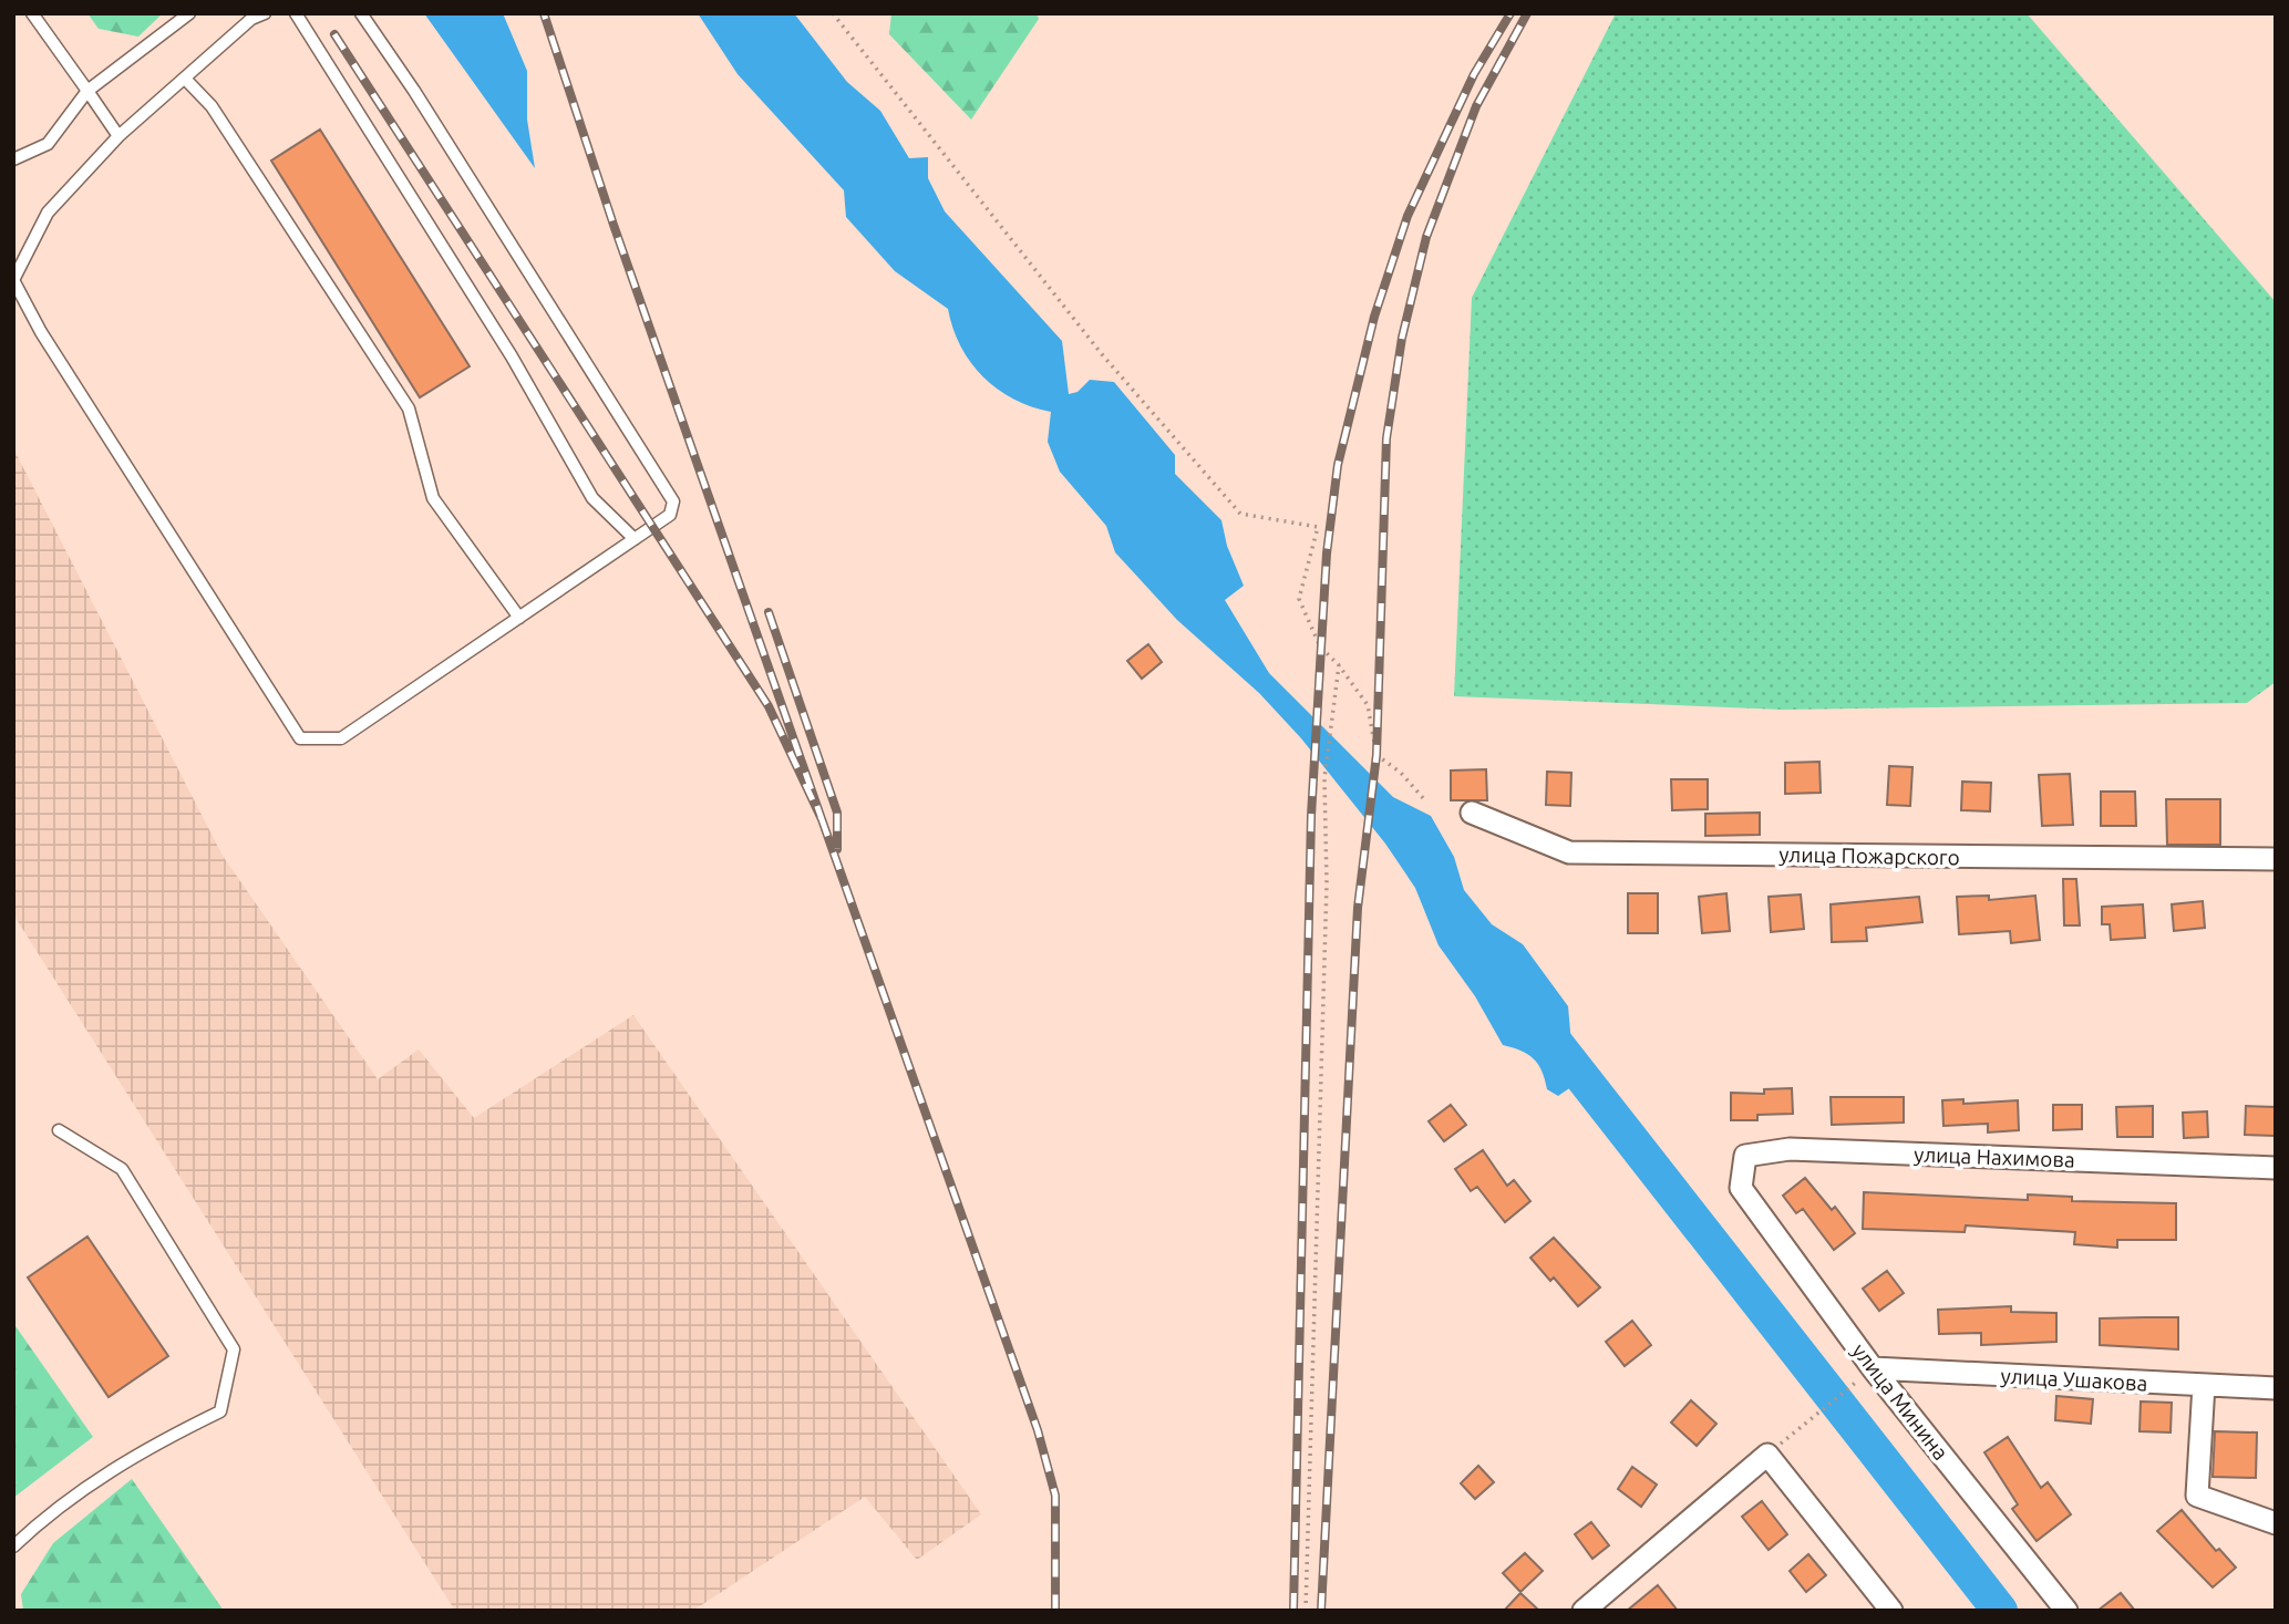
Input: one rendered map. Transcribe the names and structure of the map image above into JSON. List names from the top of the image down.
{
  "streets": {
    "street": [
      "улица Пожарского",
      "улица Нахимова",
      "улица Ушакова",
      "улица Минина"
    ]
  },
  "crossings": [
    ["улица Нахимова", "улица Минина"],
    ["улица Ушакова", "улица Минина"]
  ]
}
